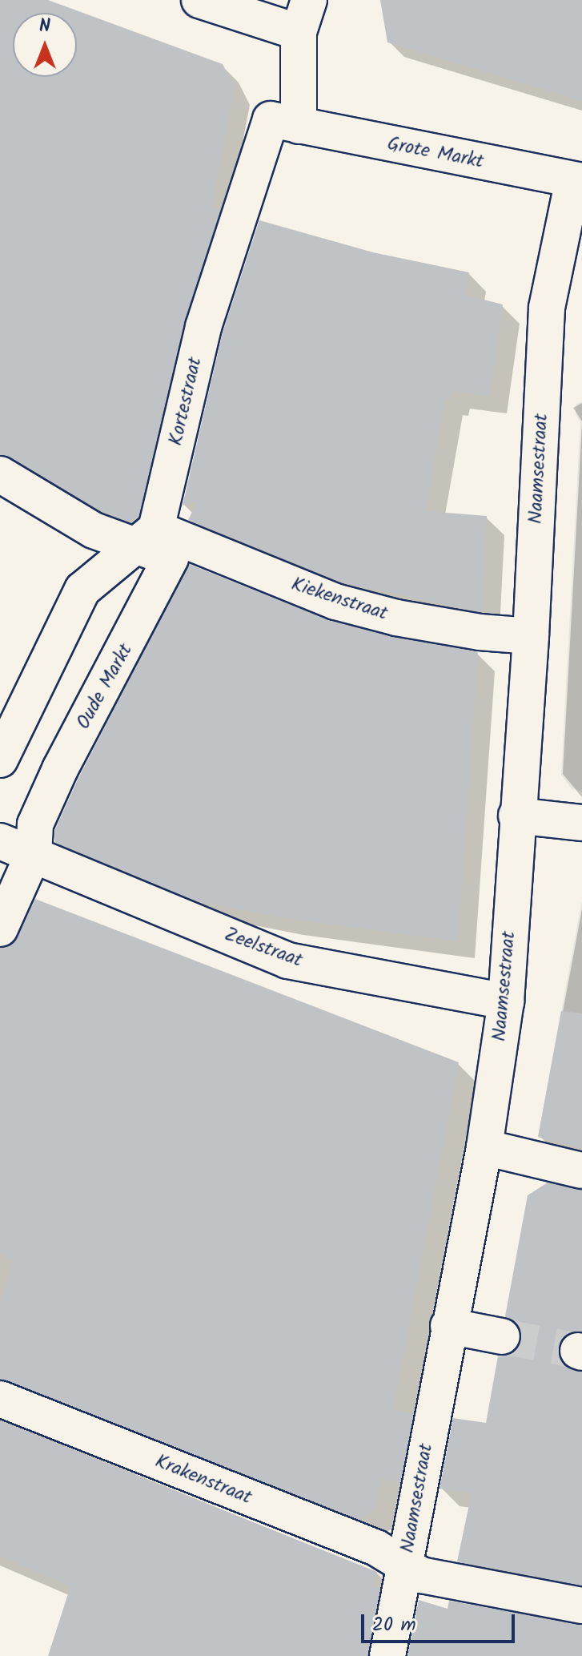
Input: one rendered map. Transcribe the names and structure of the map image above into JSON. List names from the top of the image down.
{
  "streets": {
    "street": [
      "Grote Markt",
      "Kortestraat",
      "Naamsestraat",
      "Kiekenstraat",
      "Oude Markt",
      "Zeelstraat",
      "Krakenstraat"
    ]
  },
  "crossings": [
    ["Grote Markt", "Kortestraat"],
    ["Grote Markt", "Naamsestraat"],
    ["Kortestraat", "Kiekenstraat"],
    ["Kortestraat", "Oude Markt"],
    ["Naamsestraat", "Kiekenstraat"],
    ["Naamsestraat", "Zeelstraat"],
    ["Naamsestraat", "Krakenstraat"],
    ["Kiekenstraat", "Oude Markt"],
    ["Oude Markt", "Zeelstraat"]
  ],
  "scale_bar": "20 m",
  "north": "top"
}
